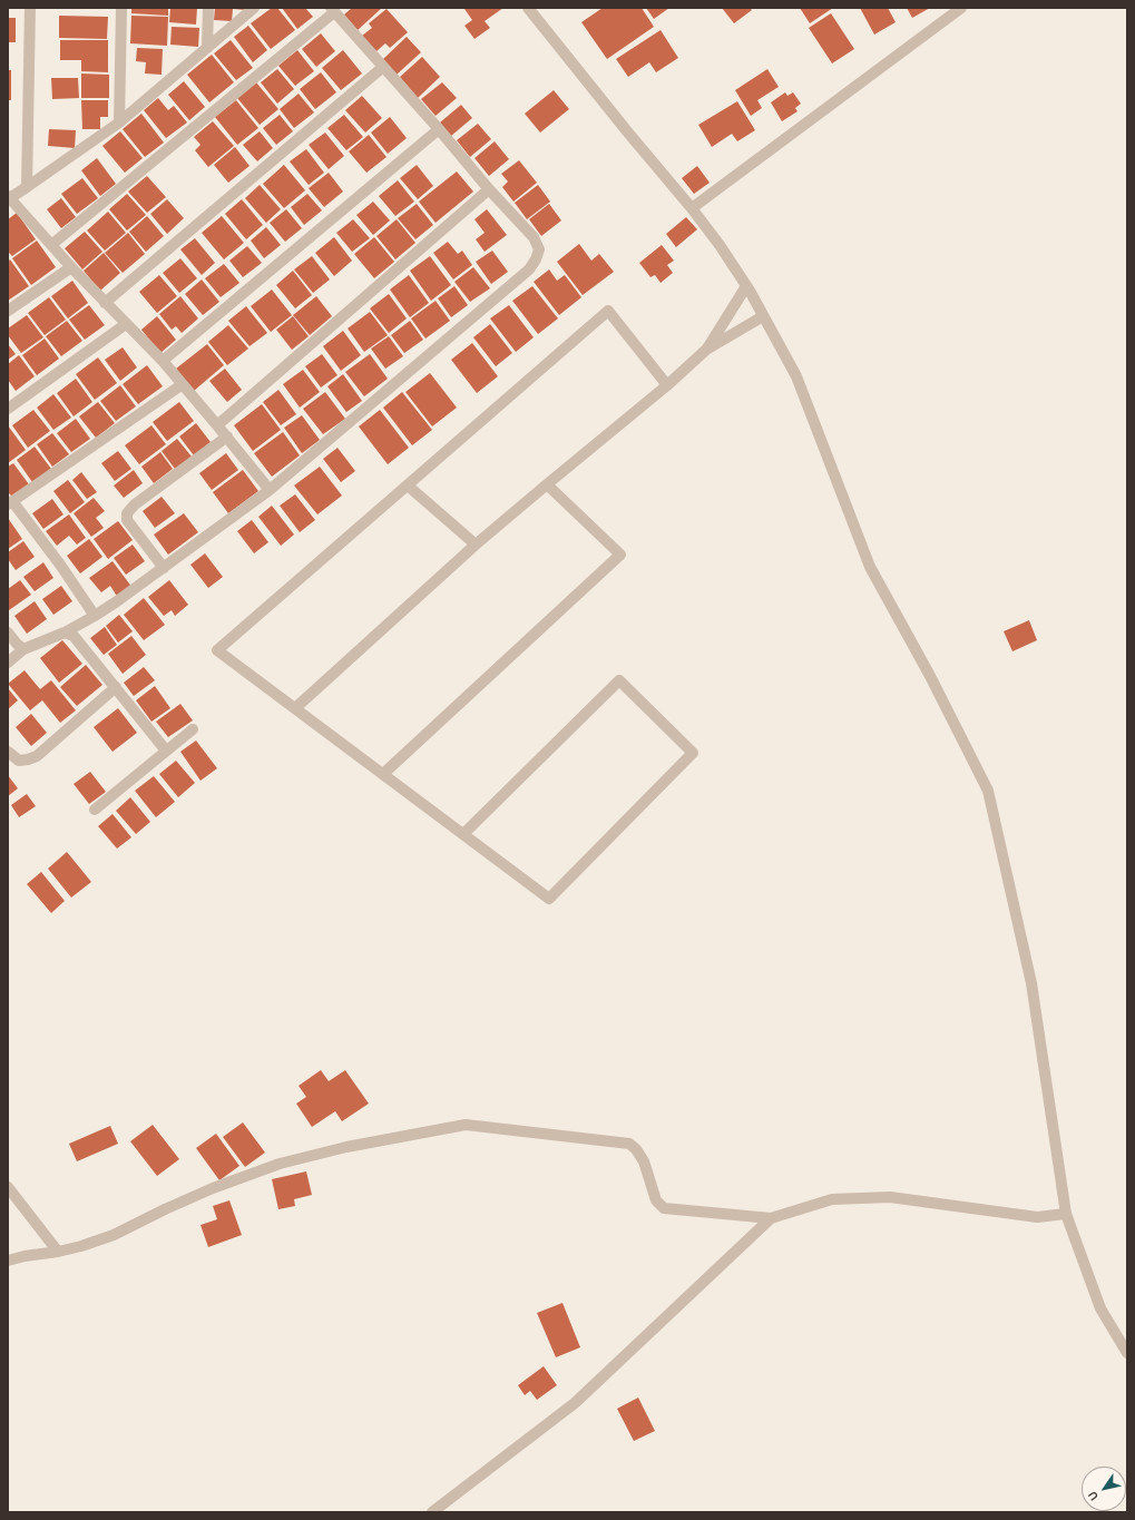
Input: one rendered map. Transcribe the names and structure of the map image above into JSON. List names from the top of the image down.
{
  "north": "bottom left"
}
